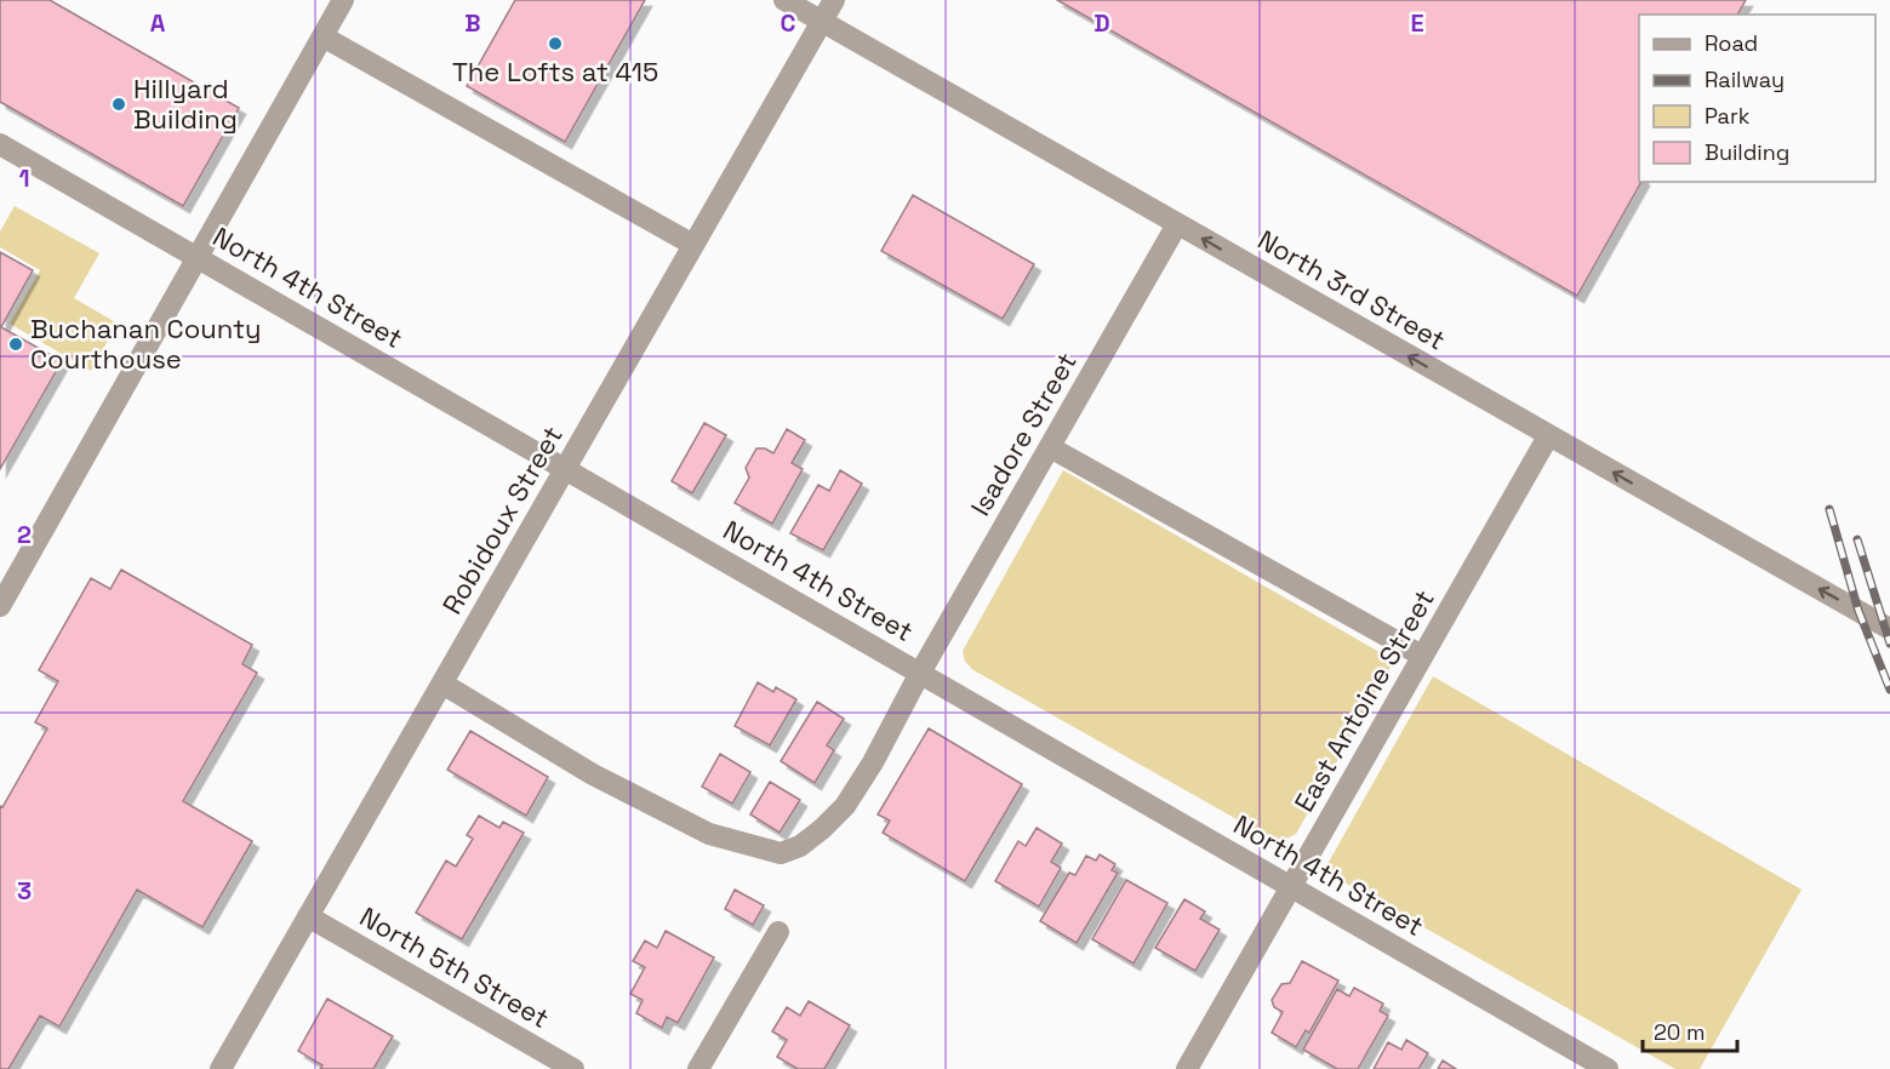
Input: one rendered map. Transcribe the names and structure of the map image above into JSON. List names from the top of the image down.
{
  "streets": {
    "street": [
      "North 4th Street",
      "North 3rd Street",
      "Isadore Street",
      "Robidoux Street",
      "East Antoine Street",
      "North 5th Street"
    ]
  },
  "crossings": [
    ["North 4th Street", "Isadore Street"],
    ["North 4th Street", "Robidoux Street"],
    ["North 4th Street", "East Antoine Street"],
    ["North 3rd Street", "Isadore Street"],
    ["North 3rd Street", "Robidoux Street"],
    ["North 3rd Street", "East Antoine Street"],
    ["Isadore Street", "Robidoux Street"],
    ["Robidoux Street", "North 5th Street"]
  ],
  "one_way": ["North 3rd Street"],
  "places": ["The Lofts at 415", "Hillyard Building", "Buchanan County Courthouse"],
  "legend": [
    "Road",
    "Railway",
    "Park",
    "Building"
  ],
  "scale_bar": "20 m",
  "grid": {
    "columns": [
      "A",
      "B",
      "C",
      "D",
      "E"
    ],
    "rows": ["1", "2", "3"]
  }
}
